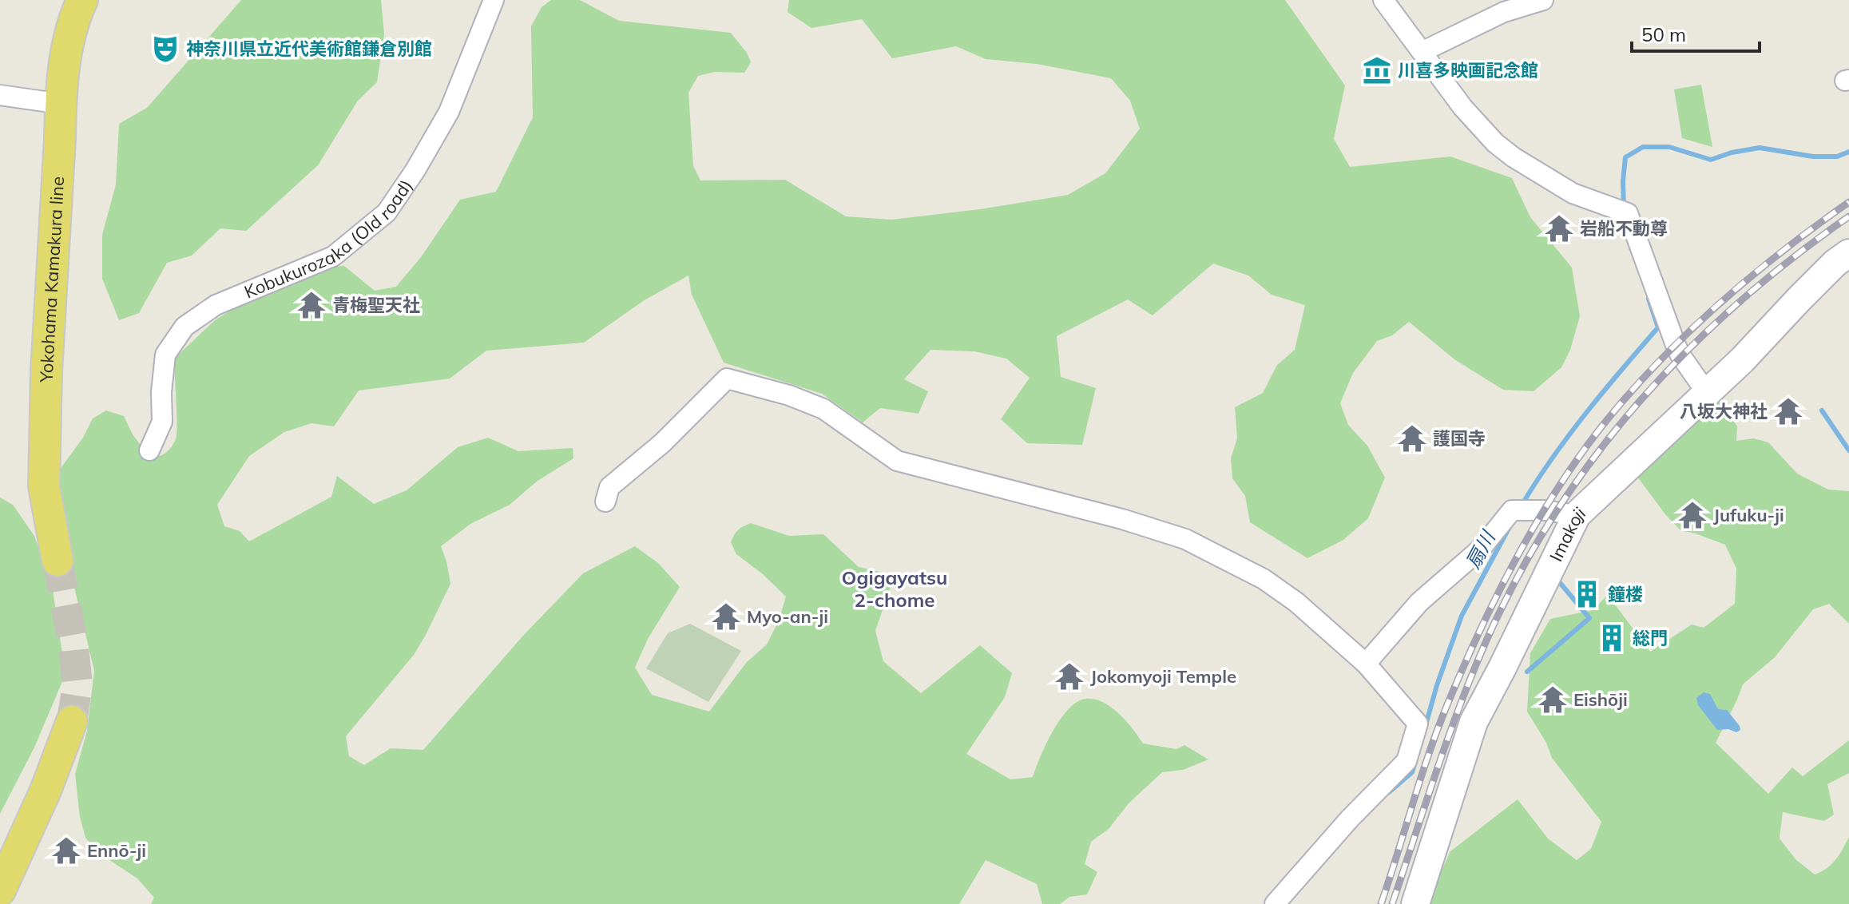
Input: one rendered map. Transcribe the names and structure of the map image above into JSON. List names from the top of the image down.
{
  "streets": {
    "main road": ["Yokohama Kamakura line"],
    "street": ["Kobukurozaka (Old road)", "Imakoji"]
  },
  "districts": ["Ogigayatsu 2-chome"],
  "water": ["扇川"],
  "places": {
    "theatre": ["神奈川県立近代美術館鎌倉別館"],
    "museum": ["川喜多映画記念館"],
    "temple": [
      "岩船不動尊",
      "青梅聖天社",
      "八坂大神社",
      "護国寺",
      "Jufuku-ji",
      "Myo-an-ji",
      "Jokomyoji Temple",
      "Eishōji",
      "Ennō-ji"
    ],
    "building": ["鐘楼", "総門"]
  },
  "scale_bar": "50 m"
}
